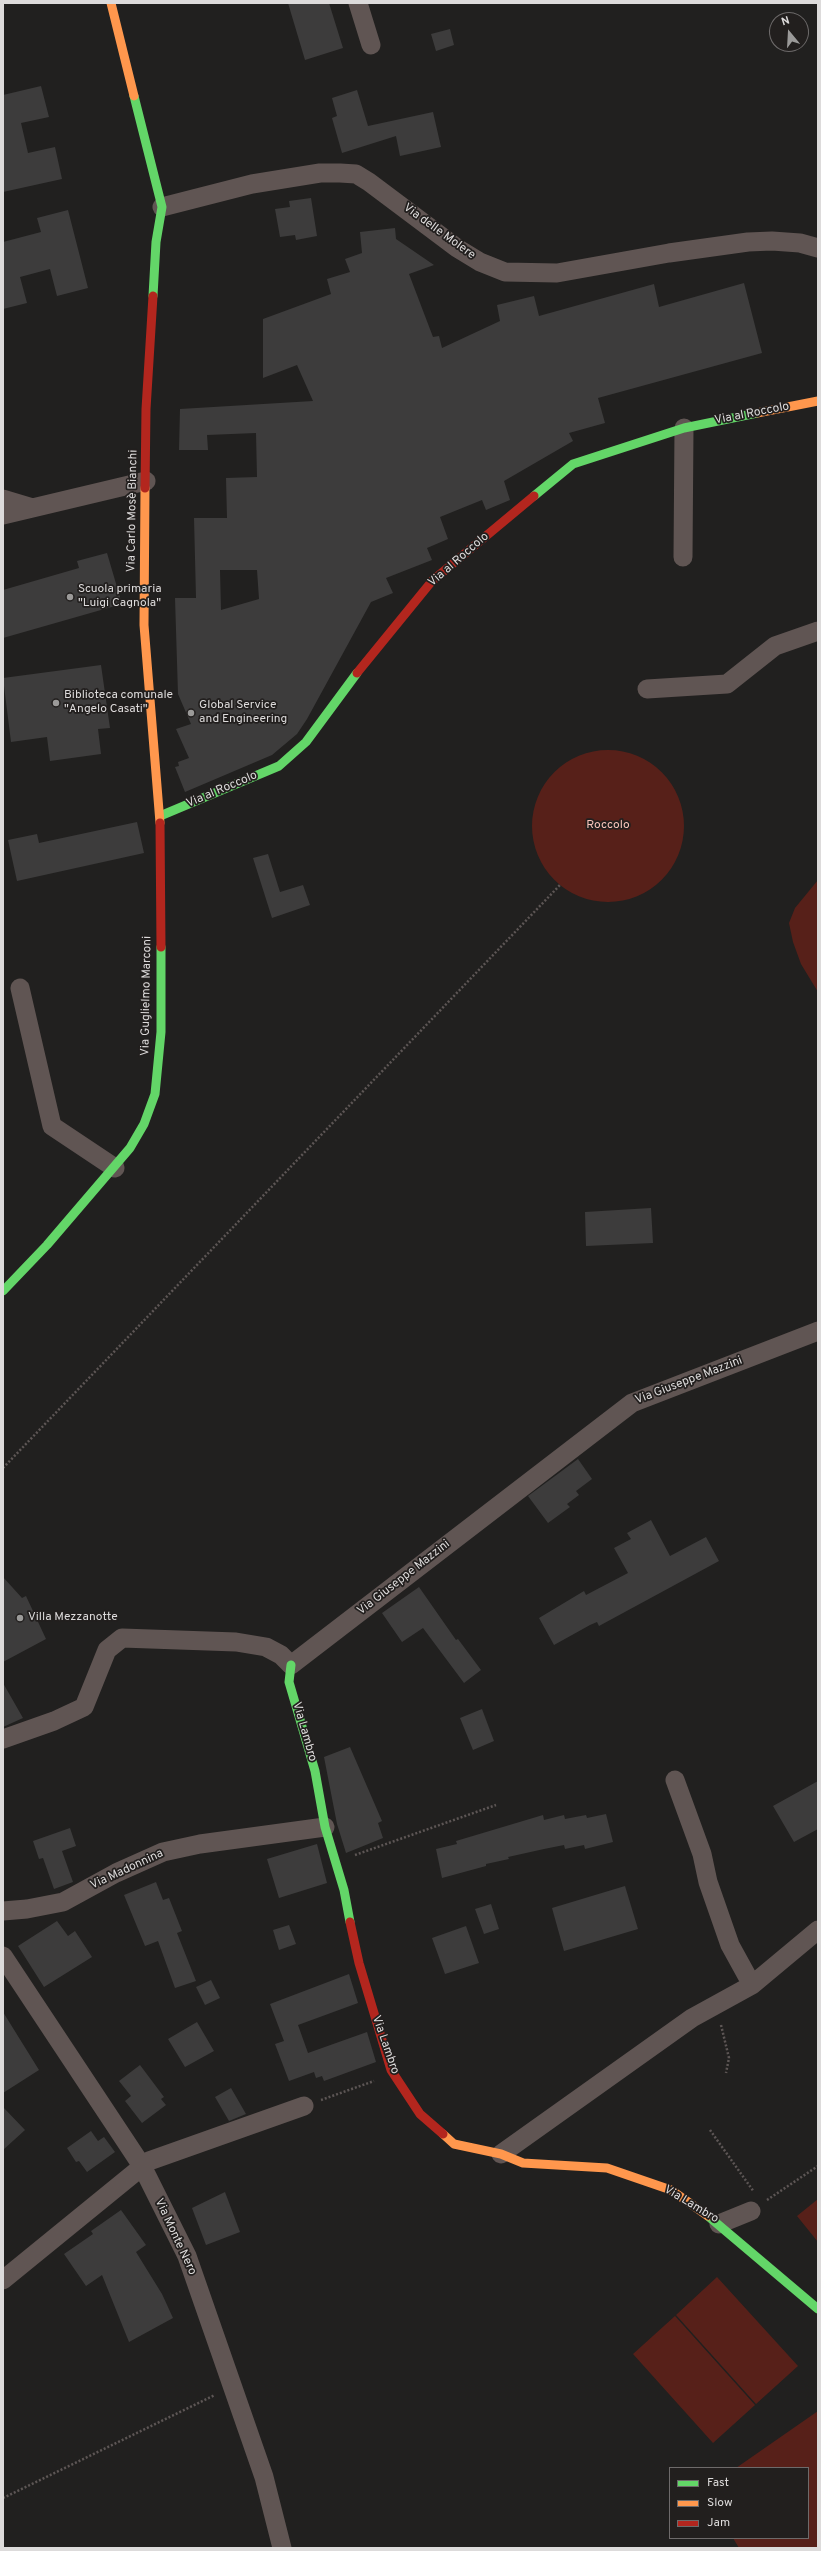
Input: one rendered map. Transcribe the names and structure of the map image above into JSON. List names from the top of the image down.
{
  "streets": {
    "street": [
      "Via delle Molere",
      "Via al Roccolo",
      "Via Carlo Mosè Bianchi",
      "Via Guglielmo Marconi",
      "Via Giuseppe Mazzini",
      "Via Lambro",
      "Via Madonnina",
      "Via Monte Nero"
    ]
  },
  "crossings": [
    ["Via delle Molere", "Via Carlo Mosè Bianchi"],
    ["Via al Roccolo", "Via Carlo Mosè Bianchi"],
    ["Via al Roccolo", "Via Guglielmo Marconi"],
    ["Via Carlo Mosè Bianchi", "Via Guglielmo Marconi"],
    ["Via Giuseppe Mazzini", "Via Lambro"],
    ["Via Lambro", "Via Madonnina"]
  ],
  "parks": ["Roccolo"],
  "places": [
    "Scuola primaria \"Luigi Cagnola\"",
    "Biblioteca comunale \"Angelo Casati\"",
    "Global Service and Engineering",
    "Villa Mezzanotte"
  ],
  "legend": ["Fast", "Slow", "Jam"],
  "north": "top"
}
